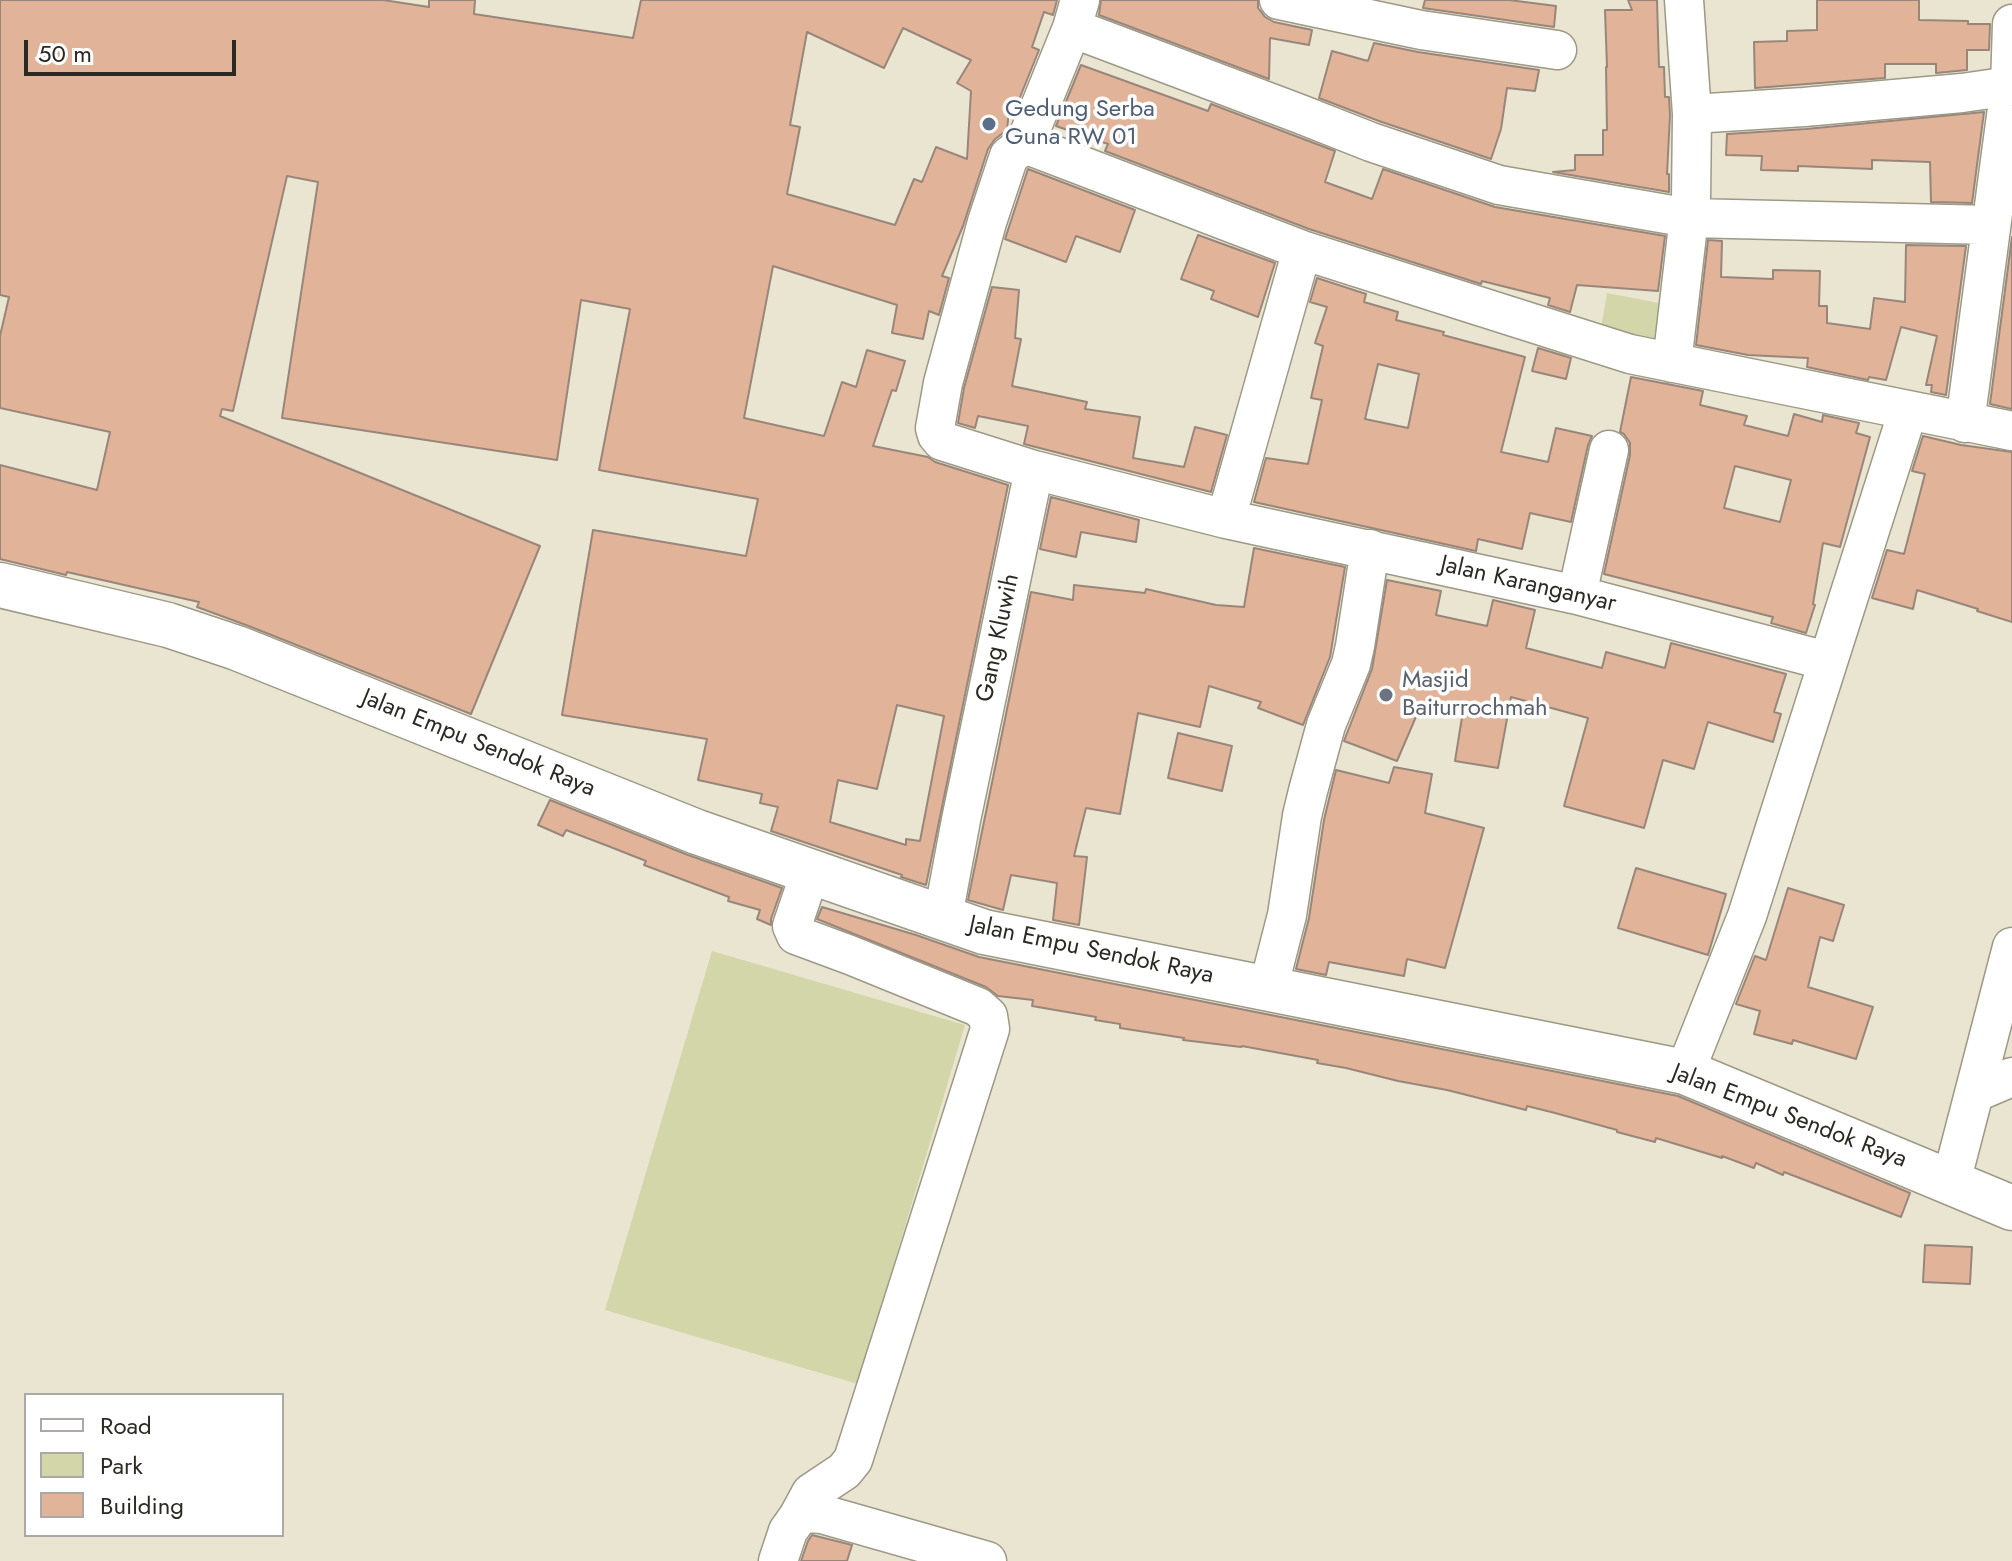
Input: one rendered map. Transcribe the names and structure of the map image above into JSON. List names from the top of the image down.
{
  "streets": {
    "main road": ["Jalan Empu Sendok Raya"],
    "street": ["Jalan Karanganyar", "Gang Kluwih"]
  },
  "crossings": [
    ["Jalan Karanganyar", "Gang Kluwih"],
    ["Gang Kluwih", "Jalan Empu Sendok Raya"]
  ],
  "places": ["Gedung Serba Guna RW 01", "Masjid Baiturrochmah"],
  "legend": ["Road", "Park", "Building"],
  "scale_bar": "50 m"
}
